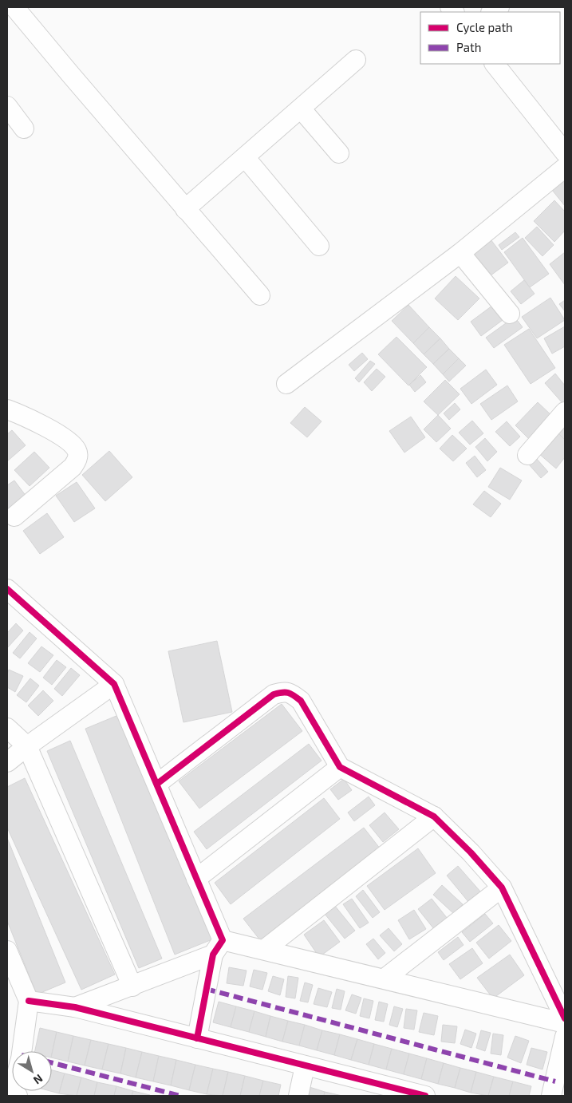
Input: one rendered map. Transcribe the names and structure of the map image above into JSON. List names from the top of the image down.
{
  "legend": ["Cycle path", "Path"],
  "north": "bottom right"
}
